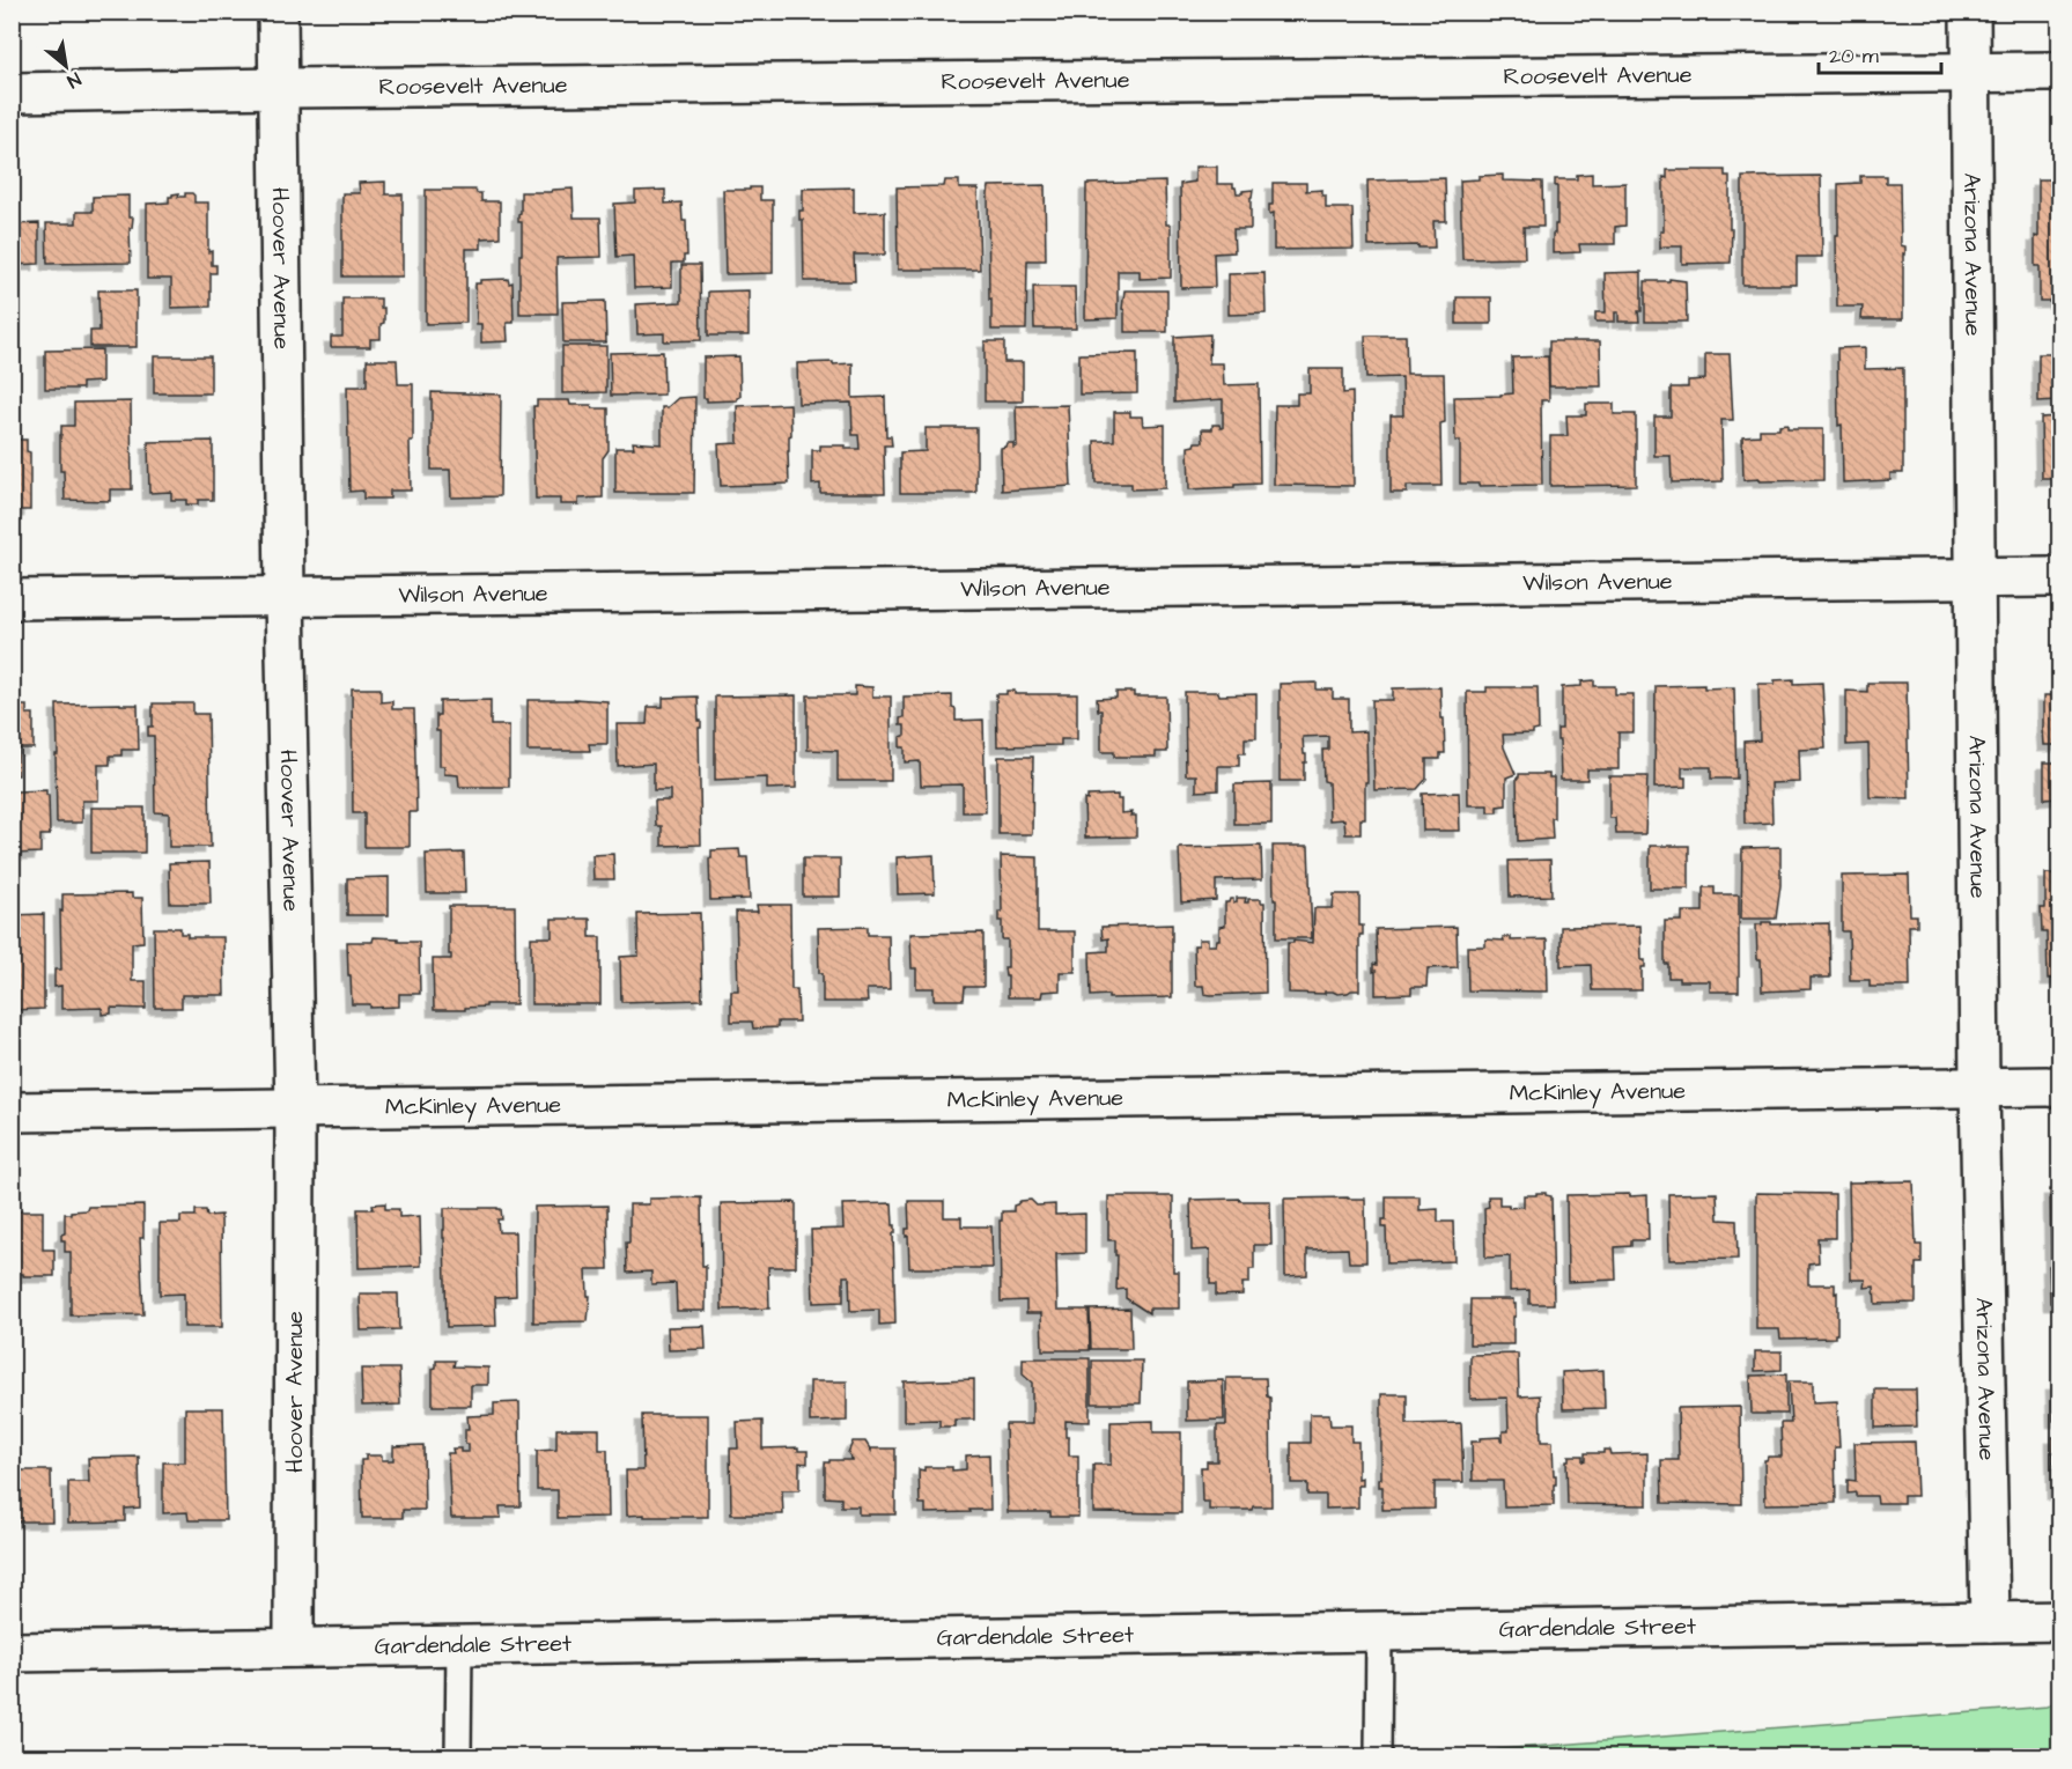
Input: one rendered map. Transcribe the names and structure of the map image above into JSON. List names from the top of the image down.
{
  "streets": {
    "street": [
      "Roosevelt Avenue",
      "Arizona Avenue",
      "Hoover Avenue",
      "Wilson Avenue",
      "McKinley Avenue",
      "Gardendale Street"
    ]
  },
  "crossings": [
    ["Roosevelt Avenue", "Arizona Avenue"],
    ["Roosevelt Avenue", "Hoover Avenue"],
    ["Arizona Avenue", "Wilson Avenue"],
    ["Arizona Avenue", "McKinley Avenue"],
    ["Arizona Avenue", "Gardendale Street"],
    ["Hoover Avenue", "Wilson Avenue"],
    ["Hoover Avenue", "McKinley Avenue"],
    ["Hoover Avenue", "Gardendale Street"]
  ],
  "scale_bar": "20 m",
  "north": "bottom right"
}
